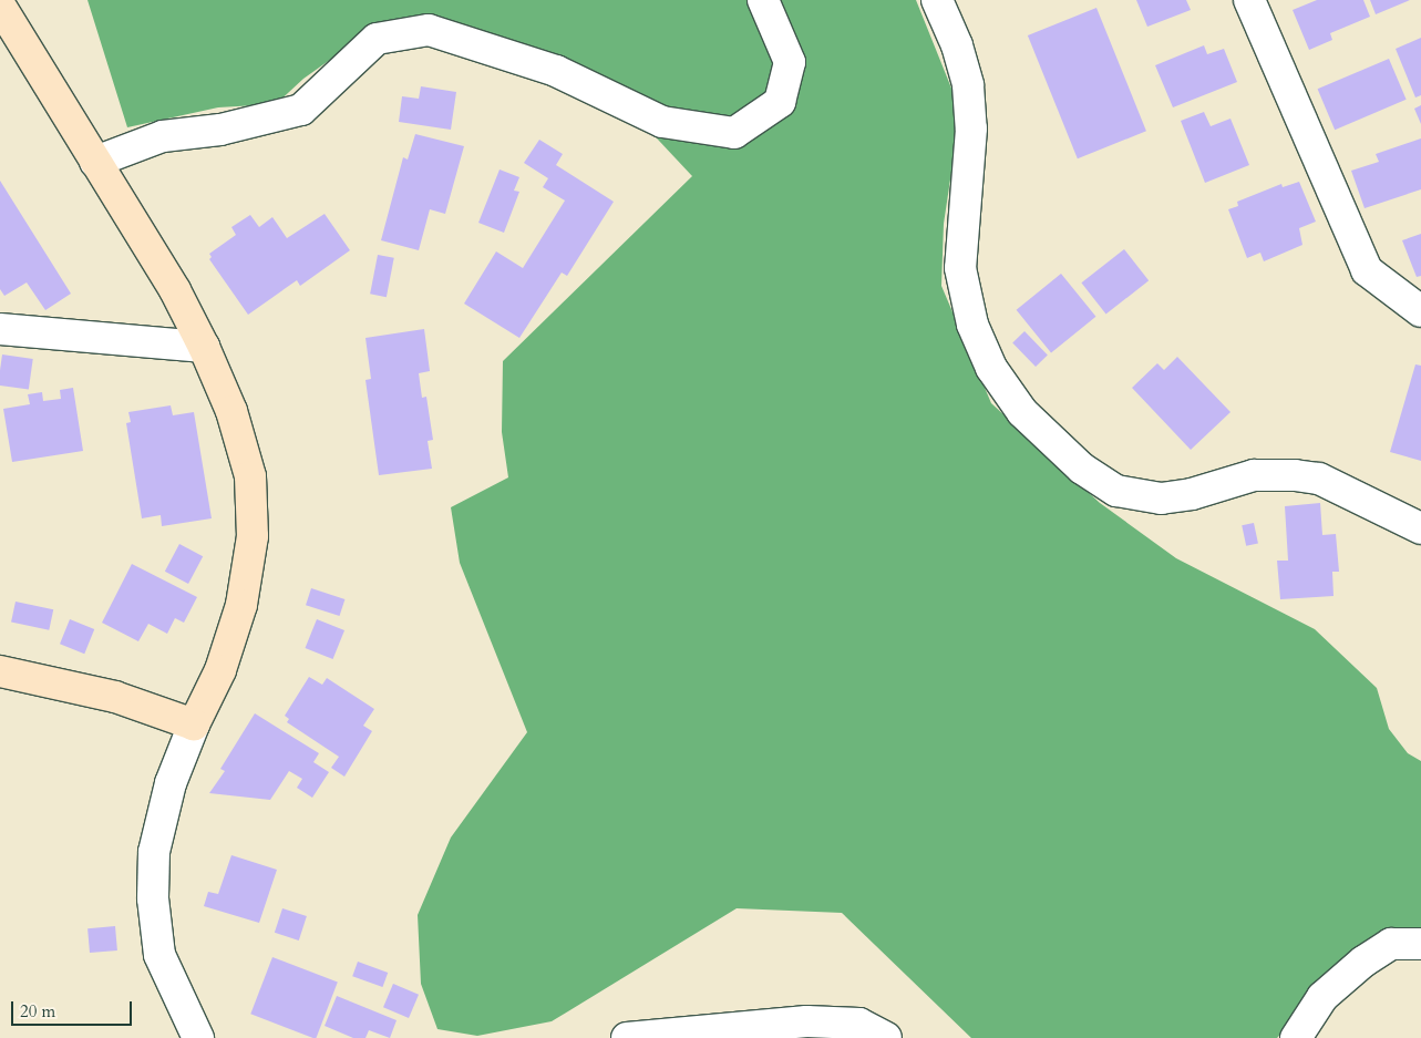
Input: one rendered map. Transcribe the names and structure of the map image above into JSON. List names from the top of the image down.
{
  "scale_bar": "20 m"
}
